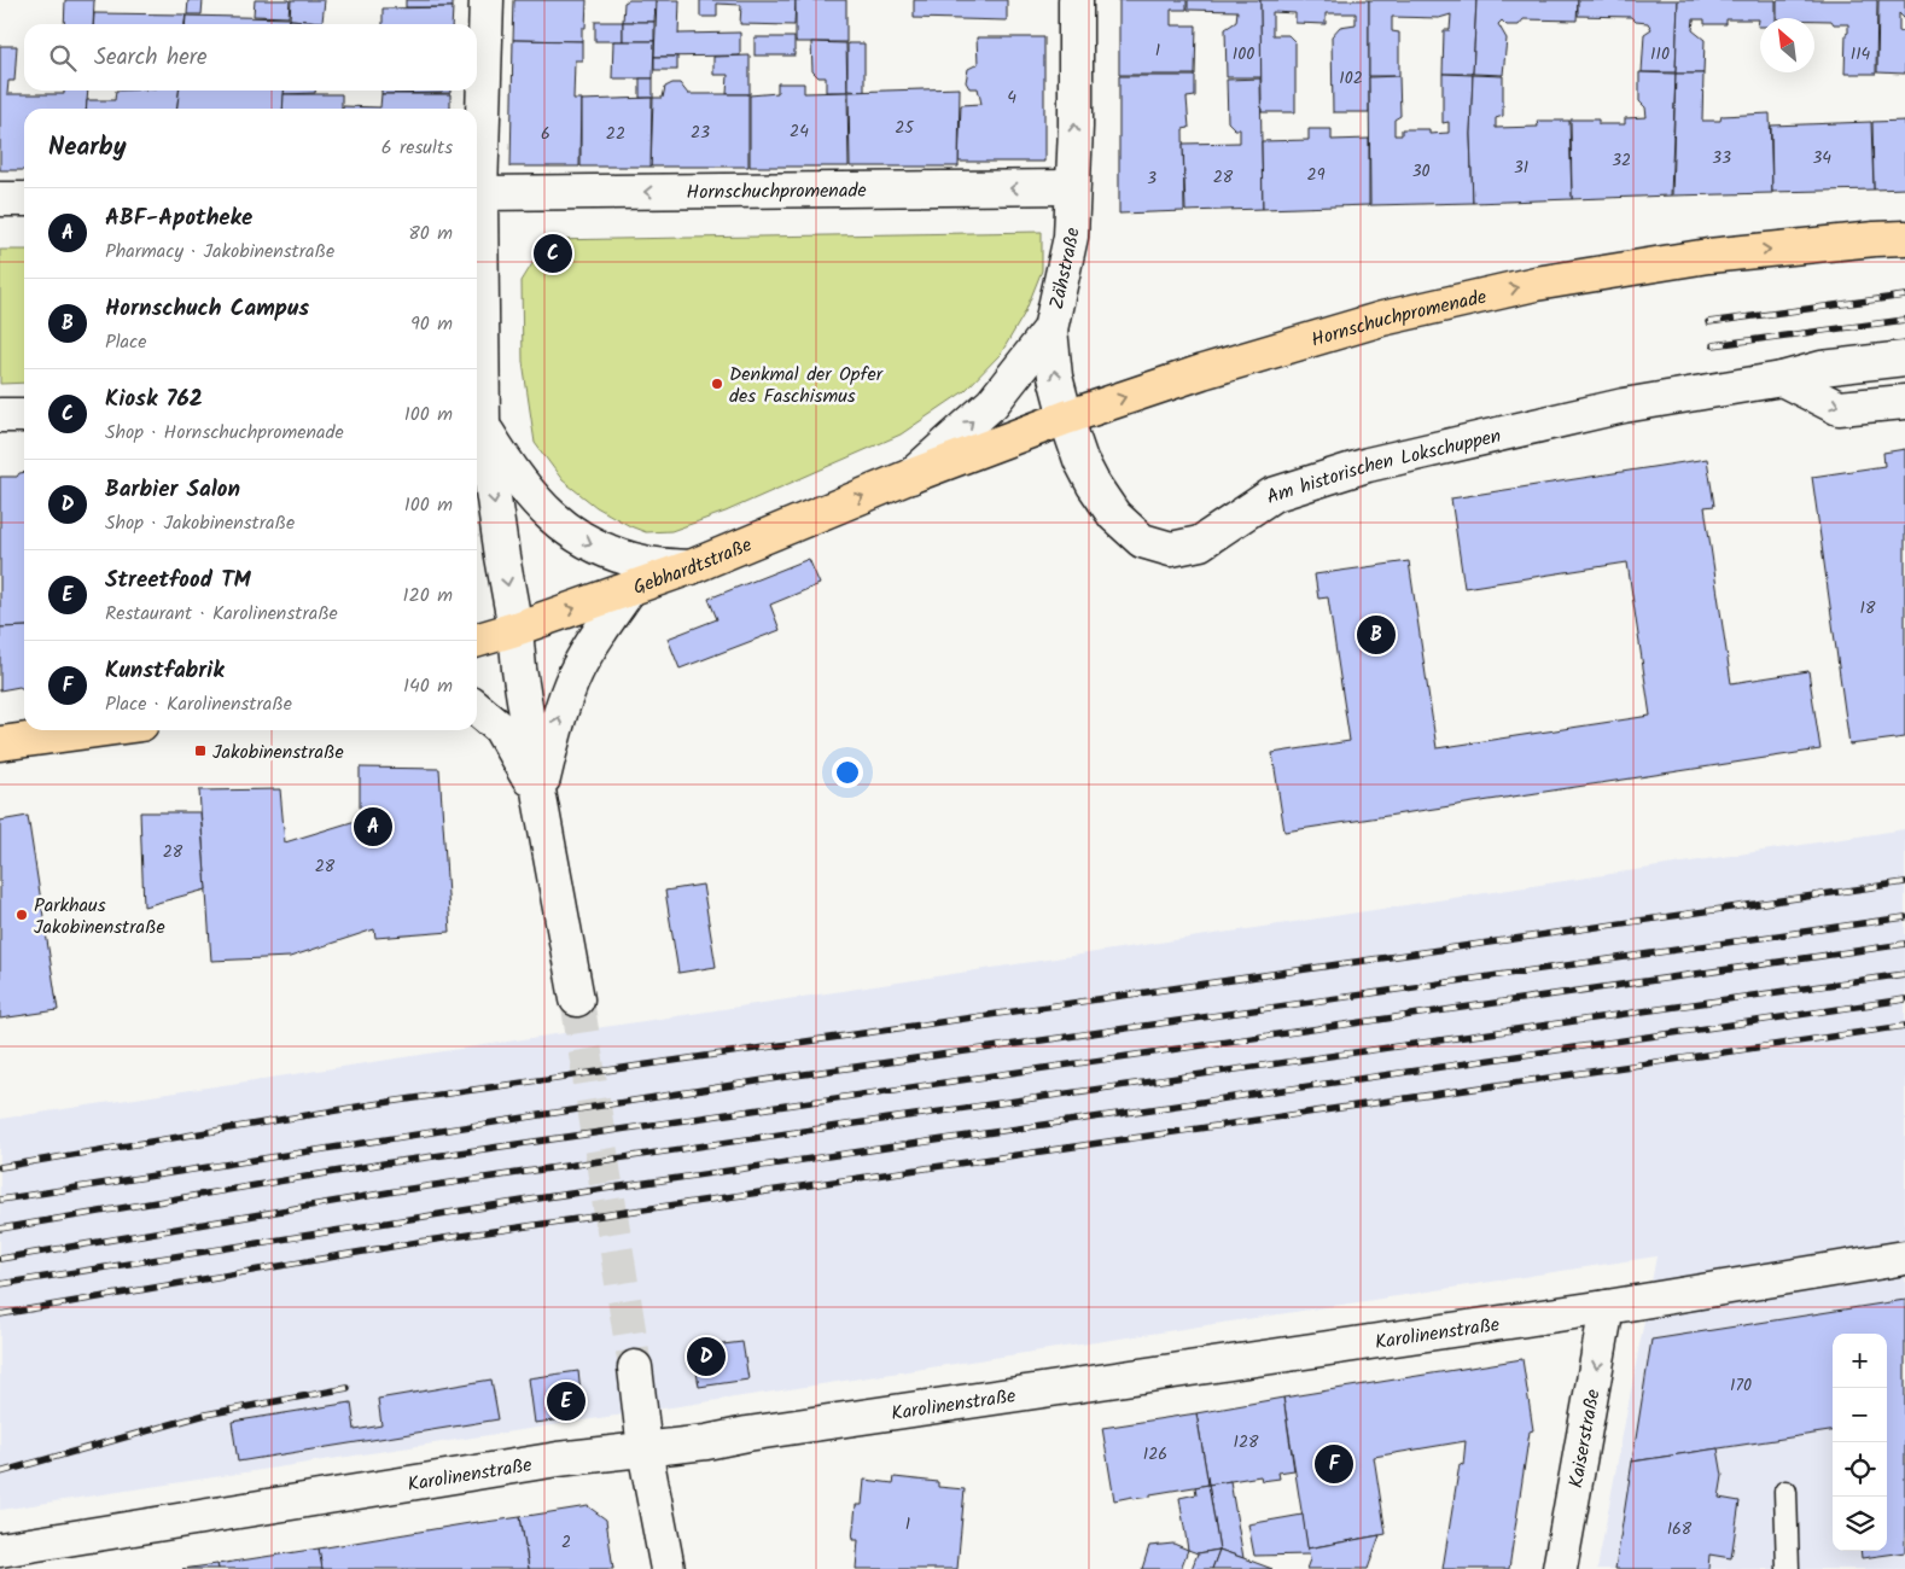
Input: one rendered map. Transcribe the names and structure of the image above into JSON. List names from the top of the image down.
{
  "streets": {
    "main road": ["Hornschuchpromenade", "Gebhardtstraße"],
    "street": [
      "Zähstraße",
      "Am historischen Lokschuppen",
      "Karolinenstraße",
      "Kaiserstraße"
    ]
  },
  "crossings": [
    ["Hornschuchpromenade", "Zähstraße"],
    ["Hornschuchpromenade", "Am historischen Lokschuppen"],
    ["Hornschuchpromenade", "Gebhardtstraße"],
    ["Zähstraße", "Am historischen Lokschuppen"],
    ["Zähstraße", "Gebhardtstraße"],
    ["Karolinenstraße", "Kaiserstraße"]
  ],
  "one_way": ["Zähstraße", "Gebhardtstraße", "Kaiserstraße"],
  "places": {
    "other": ["Denkmal der Opfer des Faschismus", "Parkhaus Jakobinenstraße"],
    "transit": ["Jakobinenstraße"]
  },
  "house_numbers": [
    "1",
    "100",
    "110",
    "114",
    "102",
    "4",
    "25",
    "24",
    "23",
    "6",
    "22",
    "33",
    "34",
    "32",
    "31",
    "30",
    "29",
    "28",
    "3",
    "18",
    "28",
    "28",
    "170",
    "128",
    "126",
    "1",
    "168",
    "2"
  ],
  "north": "top left",
  "page": {
    "search": "Search here",
    "heading": ["Nearby", "6 results"],
    "list": [
      {
        "mark": "A",
        "name": "ABF-Apotheke",
        "note": "Pharmacy · Jakobinenstraße",
        "value": "80 m"
      },
      {
        "mark": "B",
        "name": "Hornschuch Campus",
        "note": "Place",
        "value": "90 m"
      },
      {
        "mark": "C",
        "name": "Kiosk 762",
        "note": "Shop · Hornschuchpromenade",
        "value": "100 m"
      },
      {
        "mark": "D",
        "name": "Barbier Salon",
        "note": "Shop · Jakobinenstraße",
        "value": "100 m"
      },
      {
        "mark": "E",
        "name": "Streetfood TM",
        "note": "Restaurant · Karolinenstraße",
        "value": "120 m"
      },
      {
        "mark": "F",
        "name": "Kunstfabrik",
        "note": "Place · Karolinenstraße",
        "value": "140 m"
      }
    ],
    "pins": [
      "C",
      "B",
      "A",
      "D",
      "E",
      "F"
    ],
    "map_buttons": ["+", "−"]
  }
}
